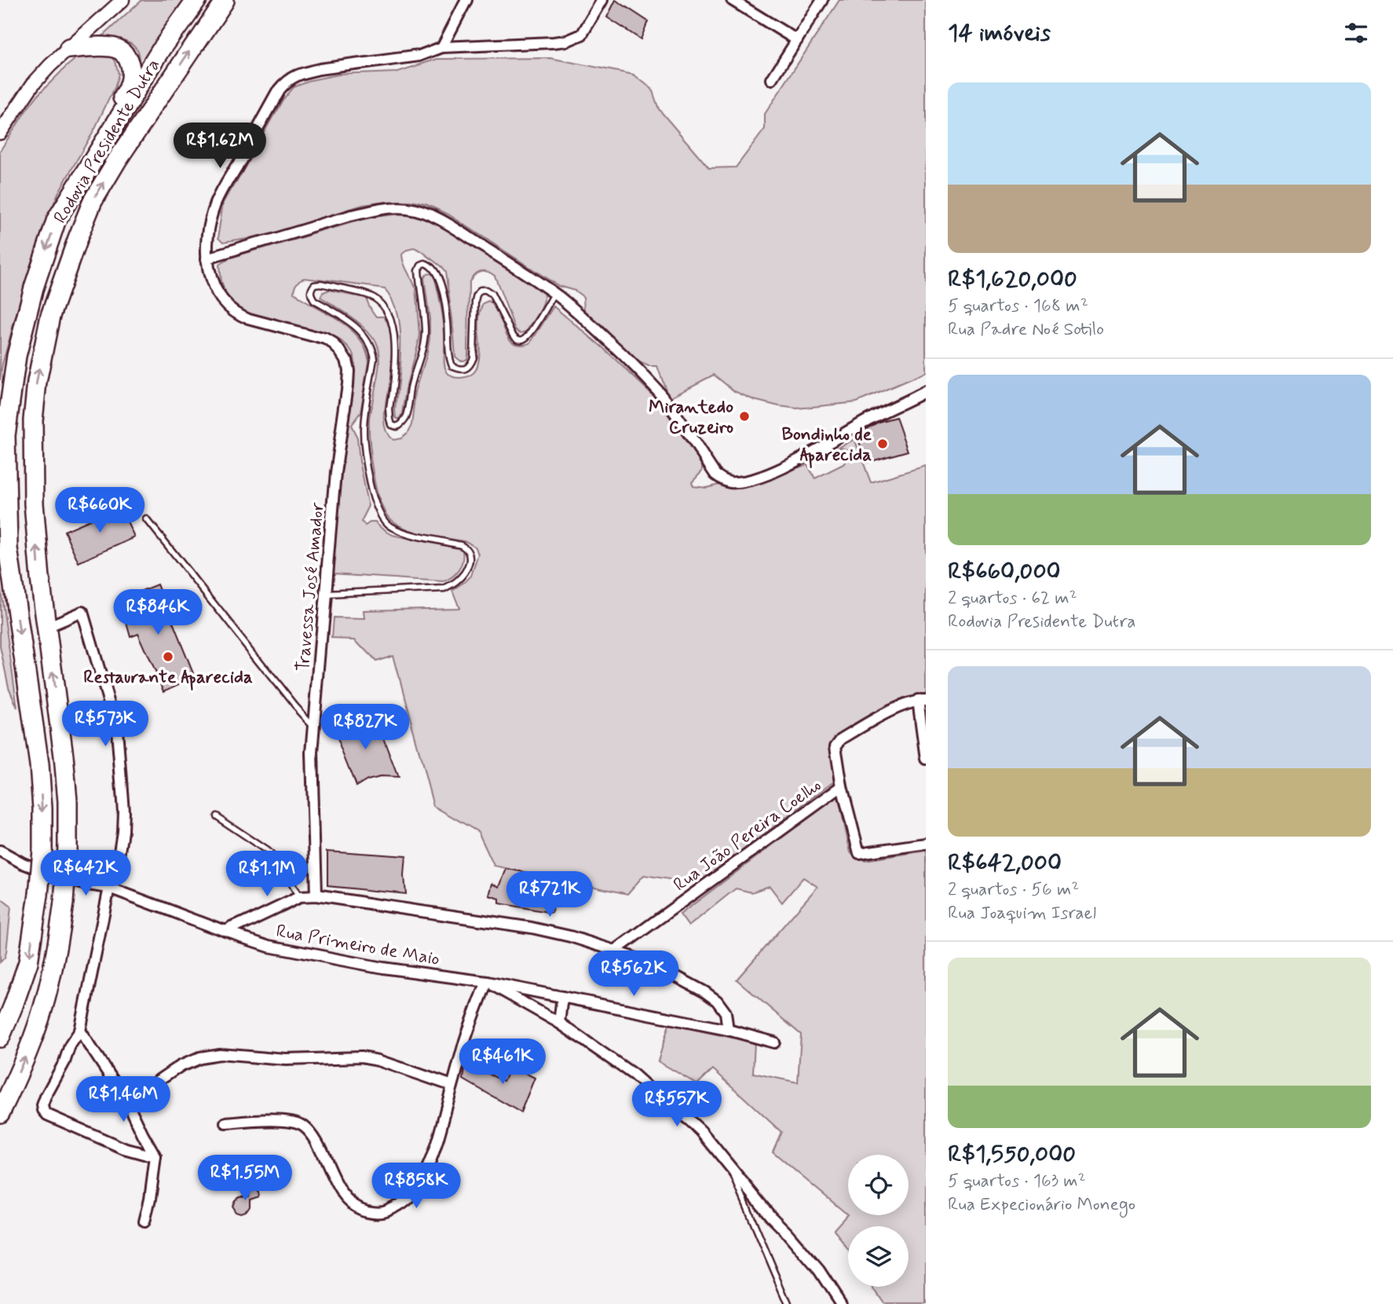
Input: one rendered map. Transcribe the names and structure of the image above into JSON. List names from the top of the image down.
{
  "streets": {
    "highway": ["Rodovia Presidente Dutra"],
    "street": ["Travessa José Amador", "Rua João Pereira Coelho", "Rua Primeiro de Maio"]
  },
  "places": ["Mirantedo Cruzeiro", "Bondinho de Aparecida", "Restaurante Aparecida"],
  "page": {
    "heading": "14 imóveis",
    "list": [
      {
        "name": "R$1,620,000",
        "note": "5 quartos · 168 m² · Rua Padre Noé Sotilo"
      },
      {
        "name": "R$660,000",
        "note": "2 quartos · 62 m² · Rodovia Presidente Dutra"
      },
      {
        "name": "R$642,000",
        "note": "2 quartos · 56 m² · Rua Joaquim Israel"
      },
      {
        "name": "R$1,550,000",
        "note": "5 quartos · 163 m² · Rua Expecionário Monego"
      }
    ],
    "price": [
      "R$1.62M",
      "R$660K",
      "R$846K",
      "R$573K",
      "R$827K",
      "R$642K",
      "R$1.1M",
      "R$721K",
      "R$562K",
      "R$461K",
      "R$1.46M",
      "R$557K",
      "R$1.55M",
      "R$858K"
    ]
  }
}
